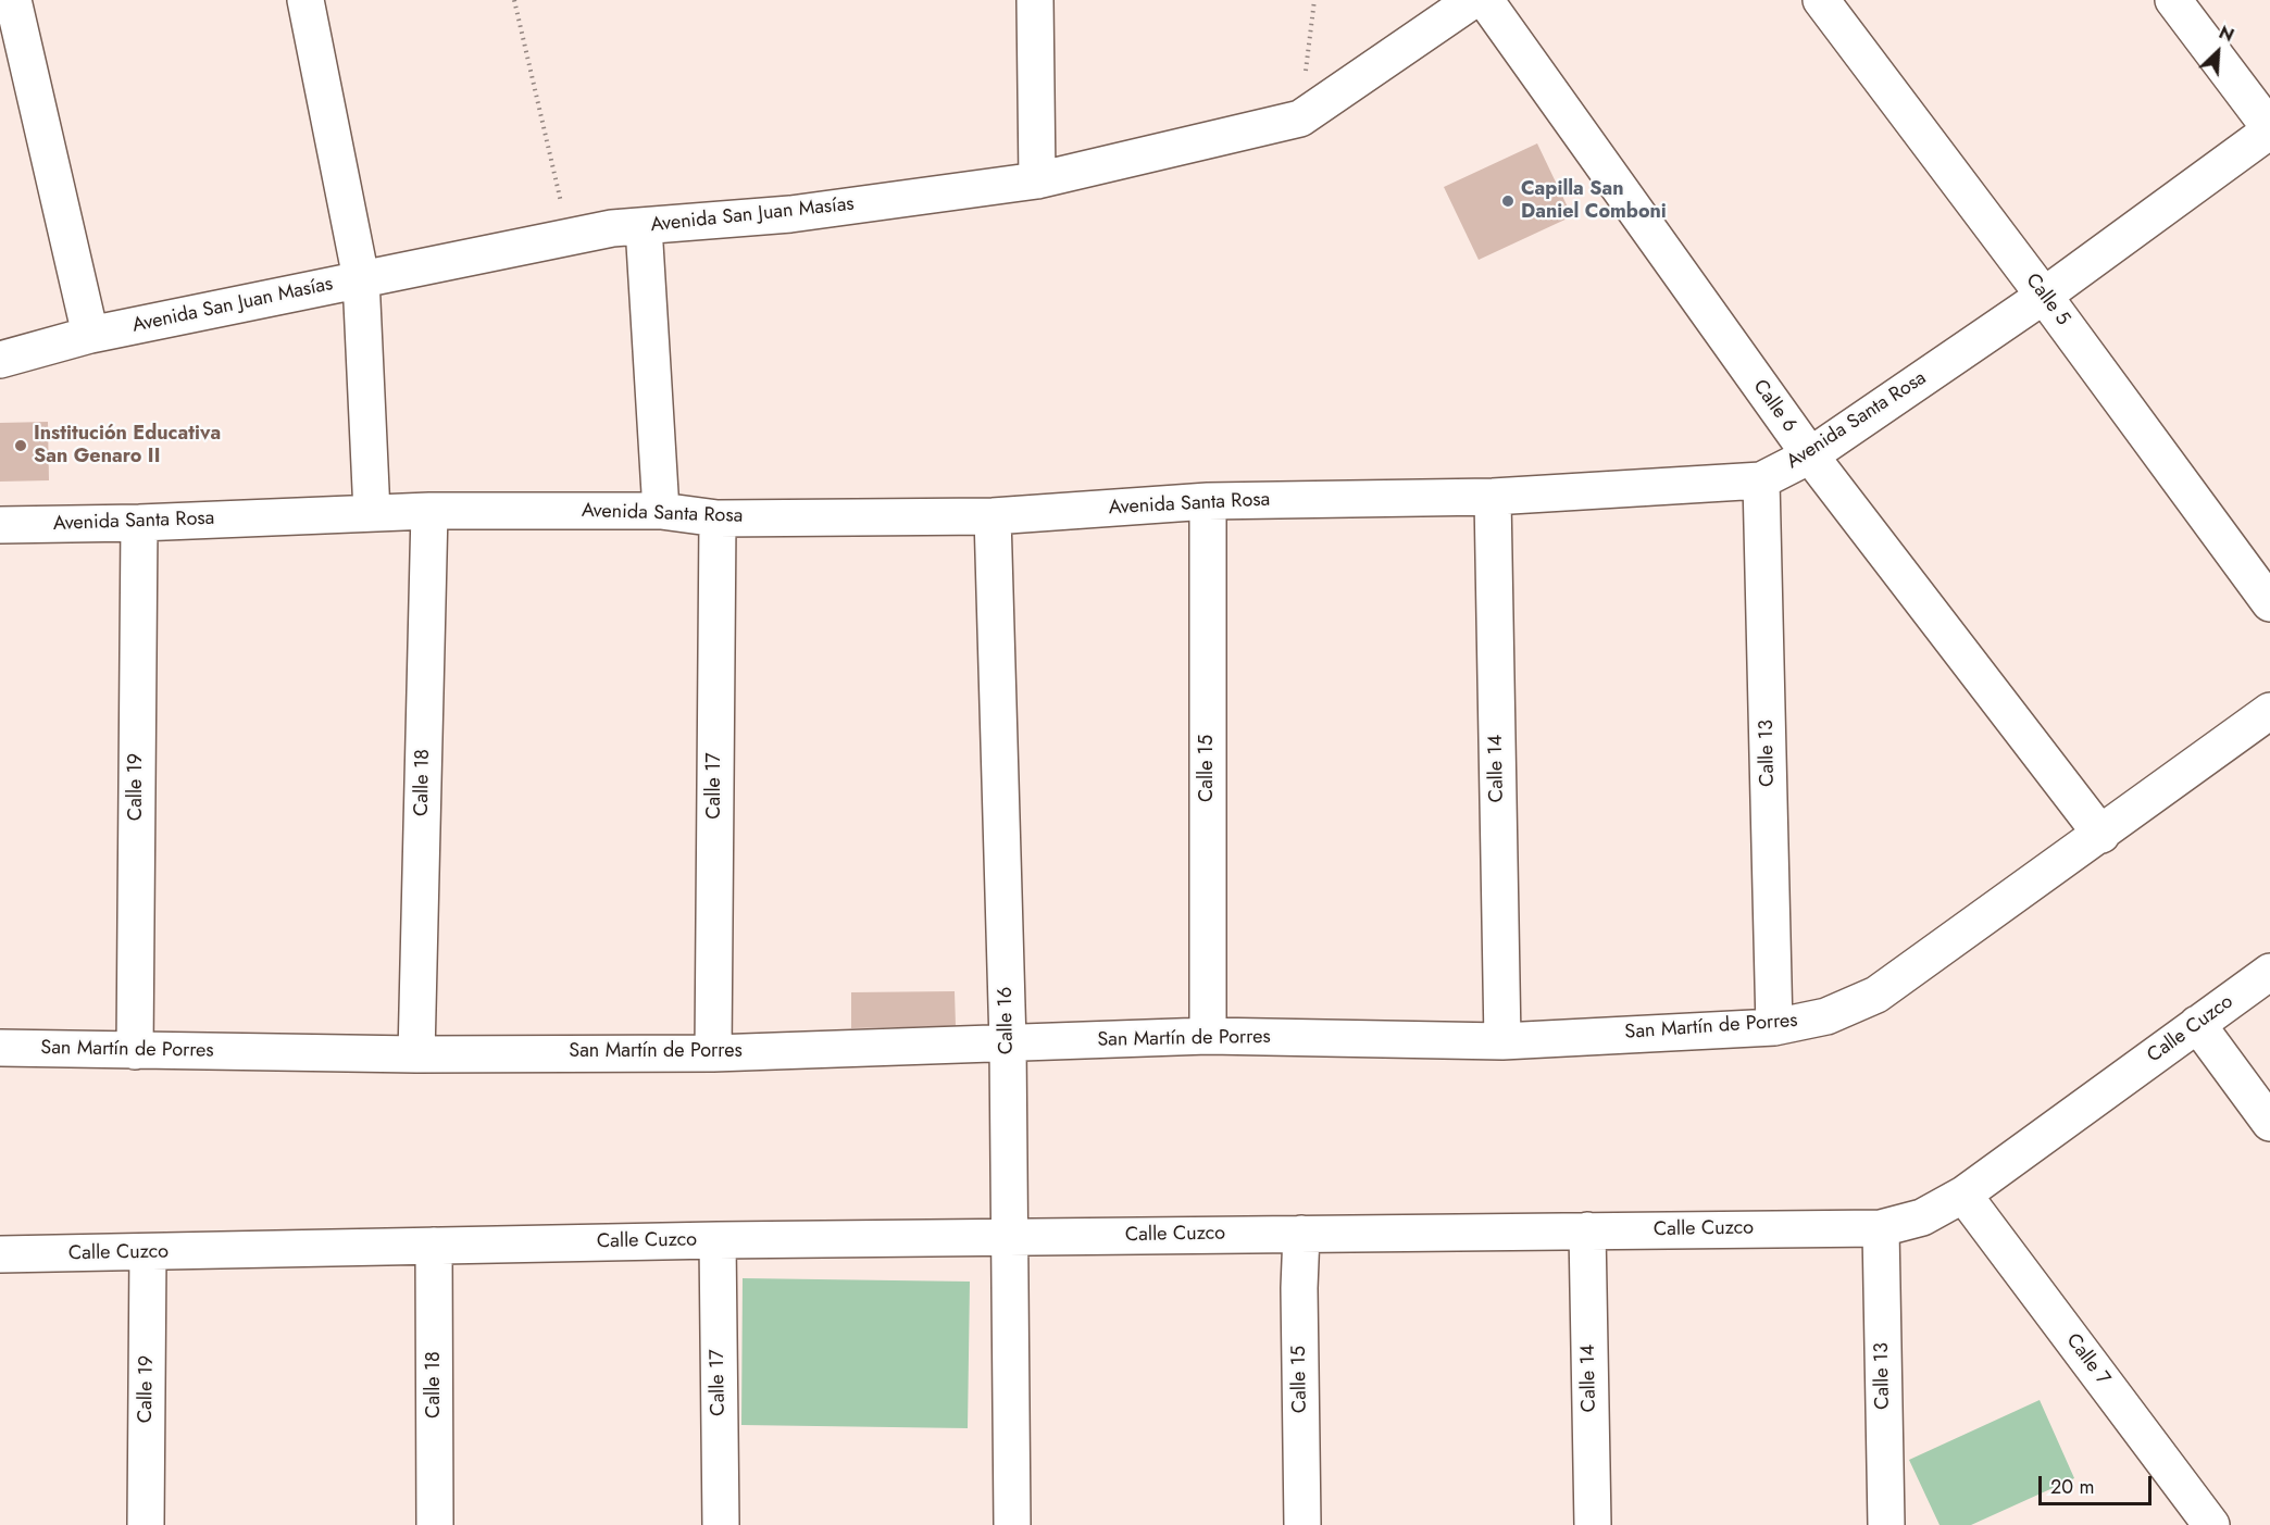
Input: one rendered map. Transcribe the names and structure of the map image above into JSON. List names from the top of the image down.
{
  "streets": {
    "street": [
      "Avenida San Juan Masías",
      "Calle 5",
      "Calle 6",
      "Avenida Santa Rosa",
      "Calle 13",
      "Calle 15",
      "Calle 14",
      "Calle 18",
      "Calle 17",
      "Calle 19",
      "Calle 16",
      "San Martín de Porres",
      "Calle Cuzco",
      "Calle 7"
    ]
  },
  "crossings": [
    ["Calle 5", "Avenida Santa Rosa"],
    ["Calle 6", "Avenida Santa Rosa"],
    ["Calle 6", "San Martín de Porres"],
    ["Avenida Santa Rosa", "Calle 13"],
    ["Avenida Santa Rosa", "Calle 15"],
    ["Avenida Santa Rosa", "Calle 14"],
    ["Avenida Santa Rosa", "Calle 18"],
    ["Avenida Santa Rosa", "Calle 17"],
    ["Avenida Santa Rosa", "Calle 19"],
    ["Avenida Santa Rosa", "Calle 16"],
    ["Calle 13", "San Martín de Porres"],
    ["Calle 13", "Calle Cuzco"],
    ["Calle 15", "San Martín de Porres"],
    ["Calle 15", "Calle Cuzco"],
    ["Calle 14", "San Martín de Porres"],
    ["Calle 14", "Calle Cuzco"],
    ["Calle 18", "San Martín de Porres"],
    ["Calle 18", "Calle Cuzco"],
    ["Calle 17", "San Martín de Porres"],
    ["Calle 17", "Calle Cuzco"],
    ["Calle 19", "San Martín de Porres"],
    ["Calle 19", "Calle Cuzco"],
    ["Calle 16", "San Martín de Porres"],
    ["Calle 16", "Calle Cuzco"],
    ["Calle Cuzco", "Calle 7"]
  ],
  "places": ["Capilla San Daniel Comboni", "Institución Educativa San Genaro II"],
  "scale_bar": "20 m",
  "north": "top right"
}
